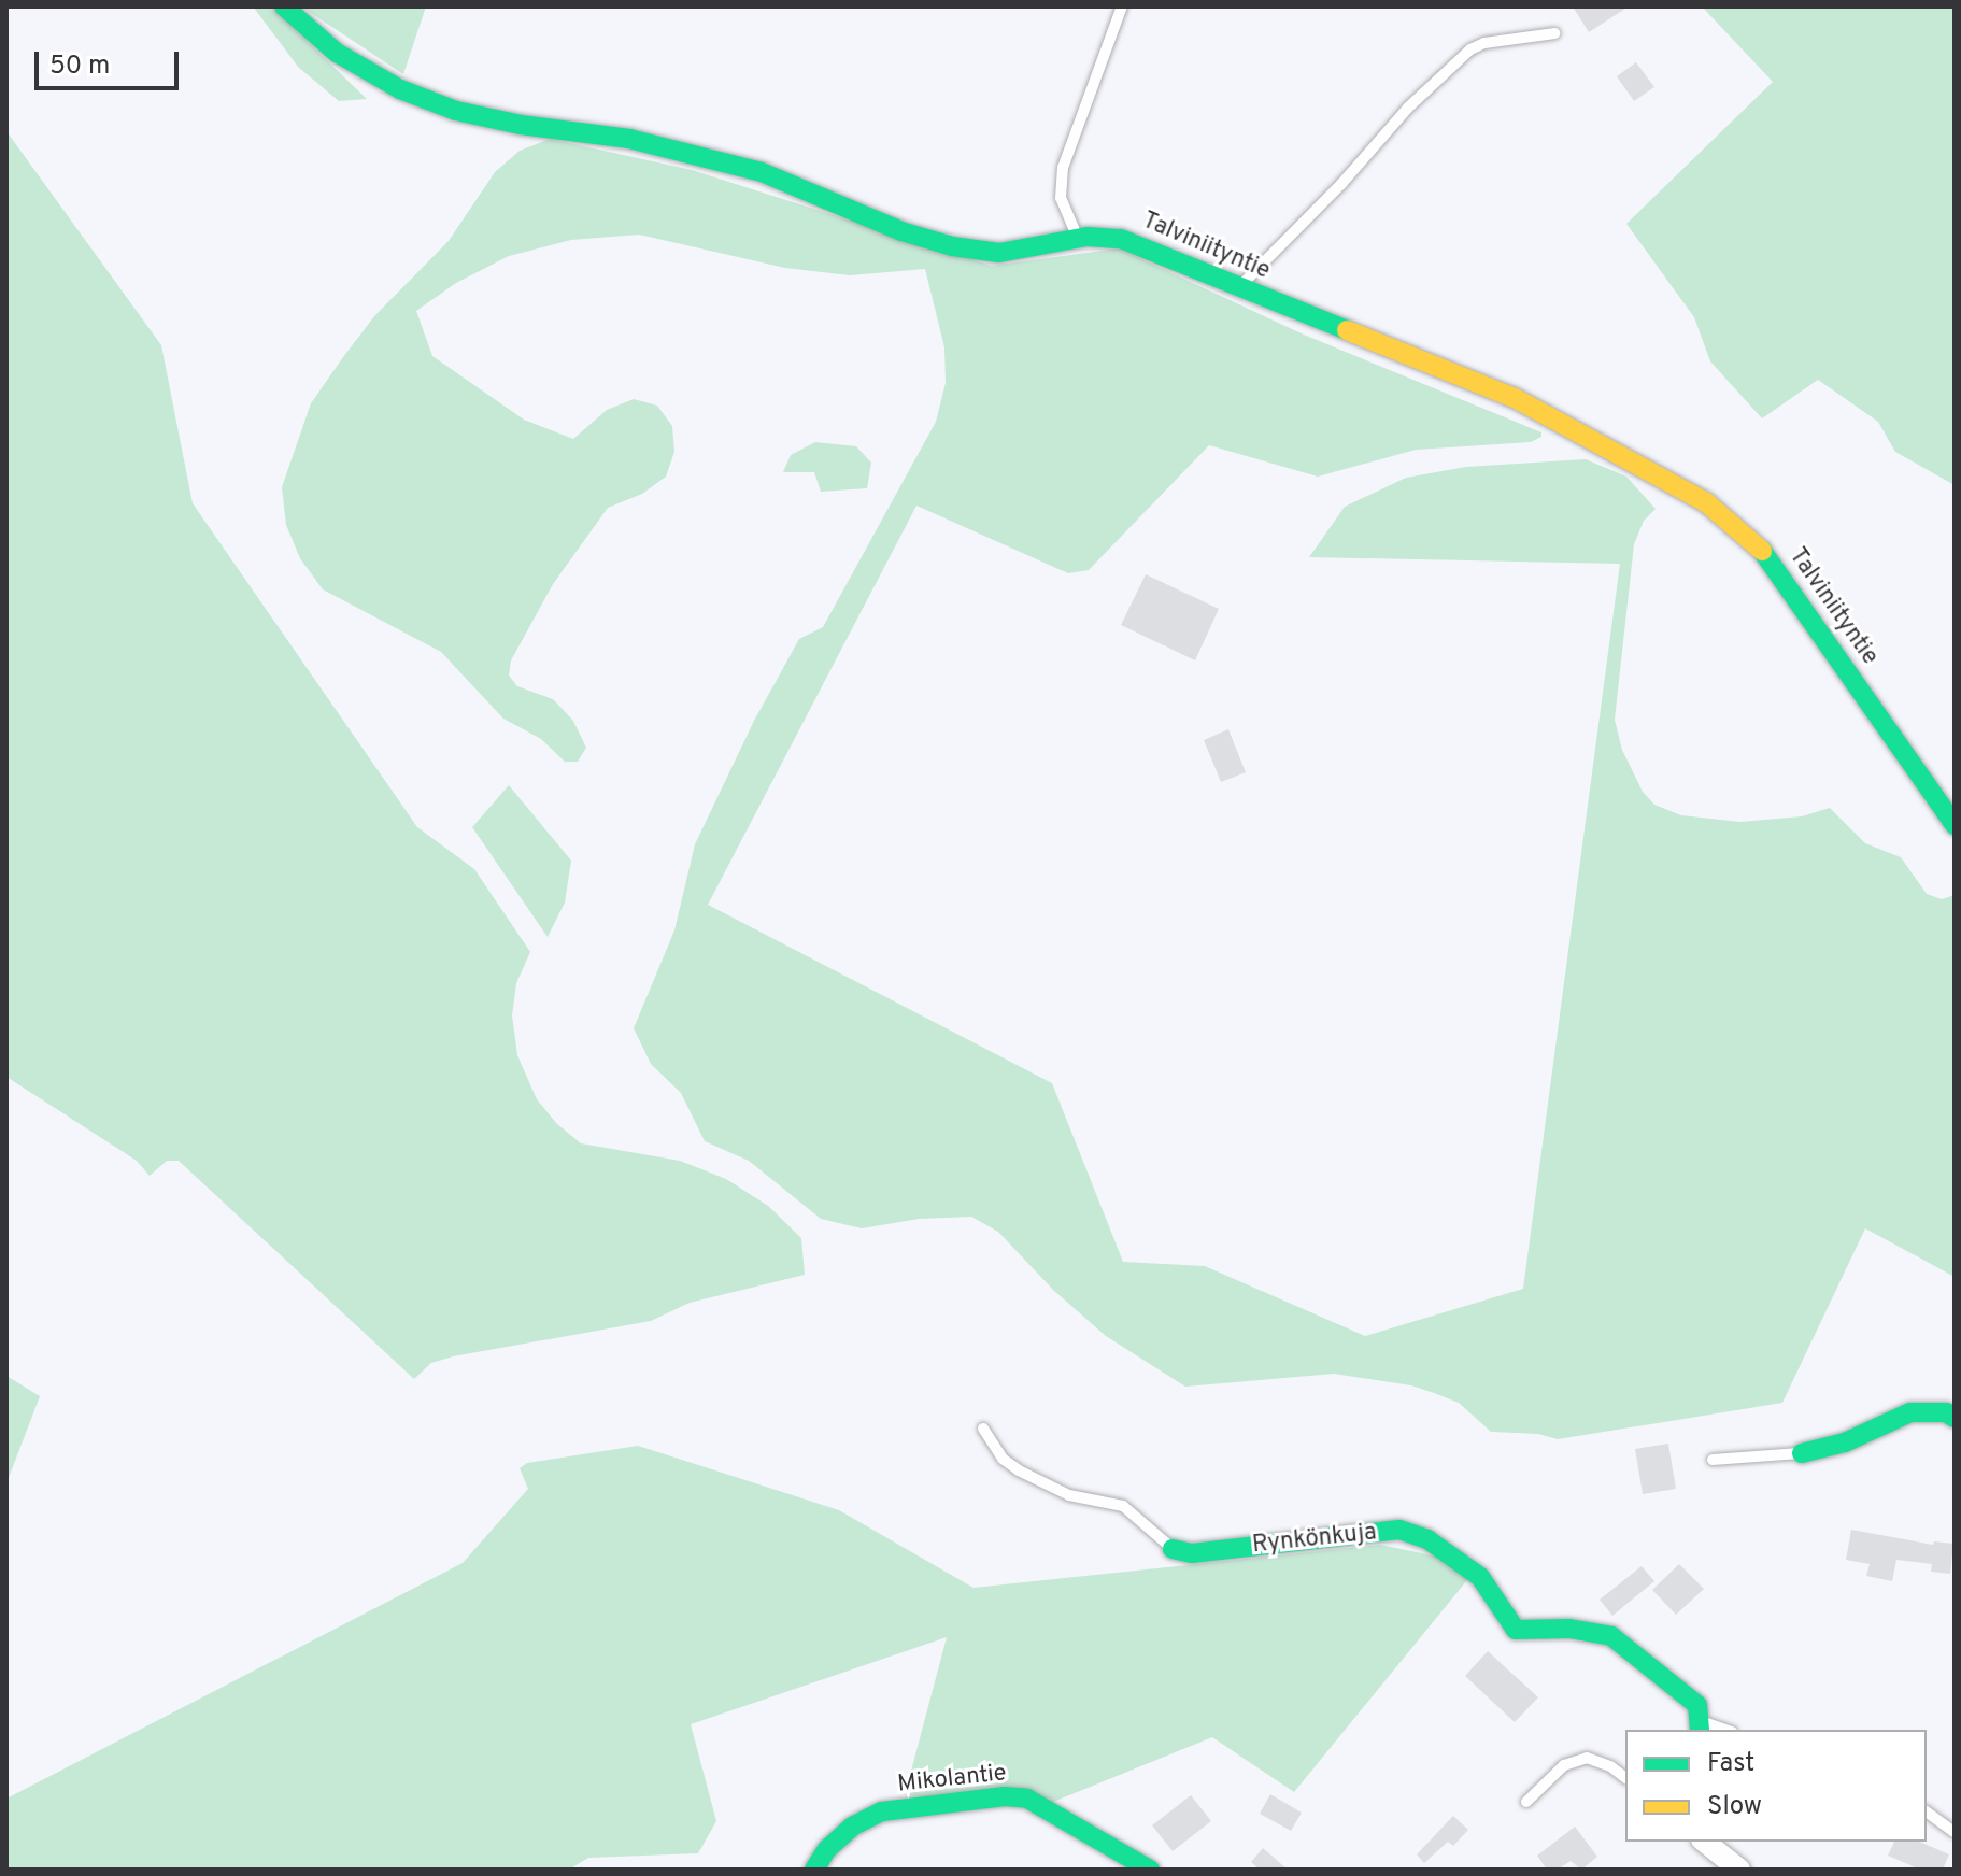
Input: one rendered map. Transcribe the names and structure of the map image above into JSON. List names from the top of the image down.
{
  "streets": {
    "street": ["Talviniityntie", "Rynkönkuja", "Mikolantie"]
  },
  "legend": ["Fast", "Slow"],
  "scale_bar": "50 m"
}
